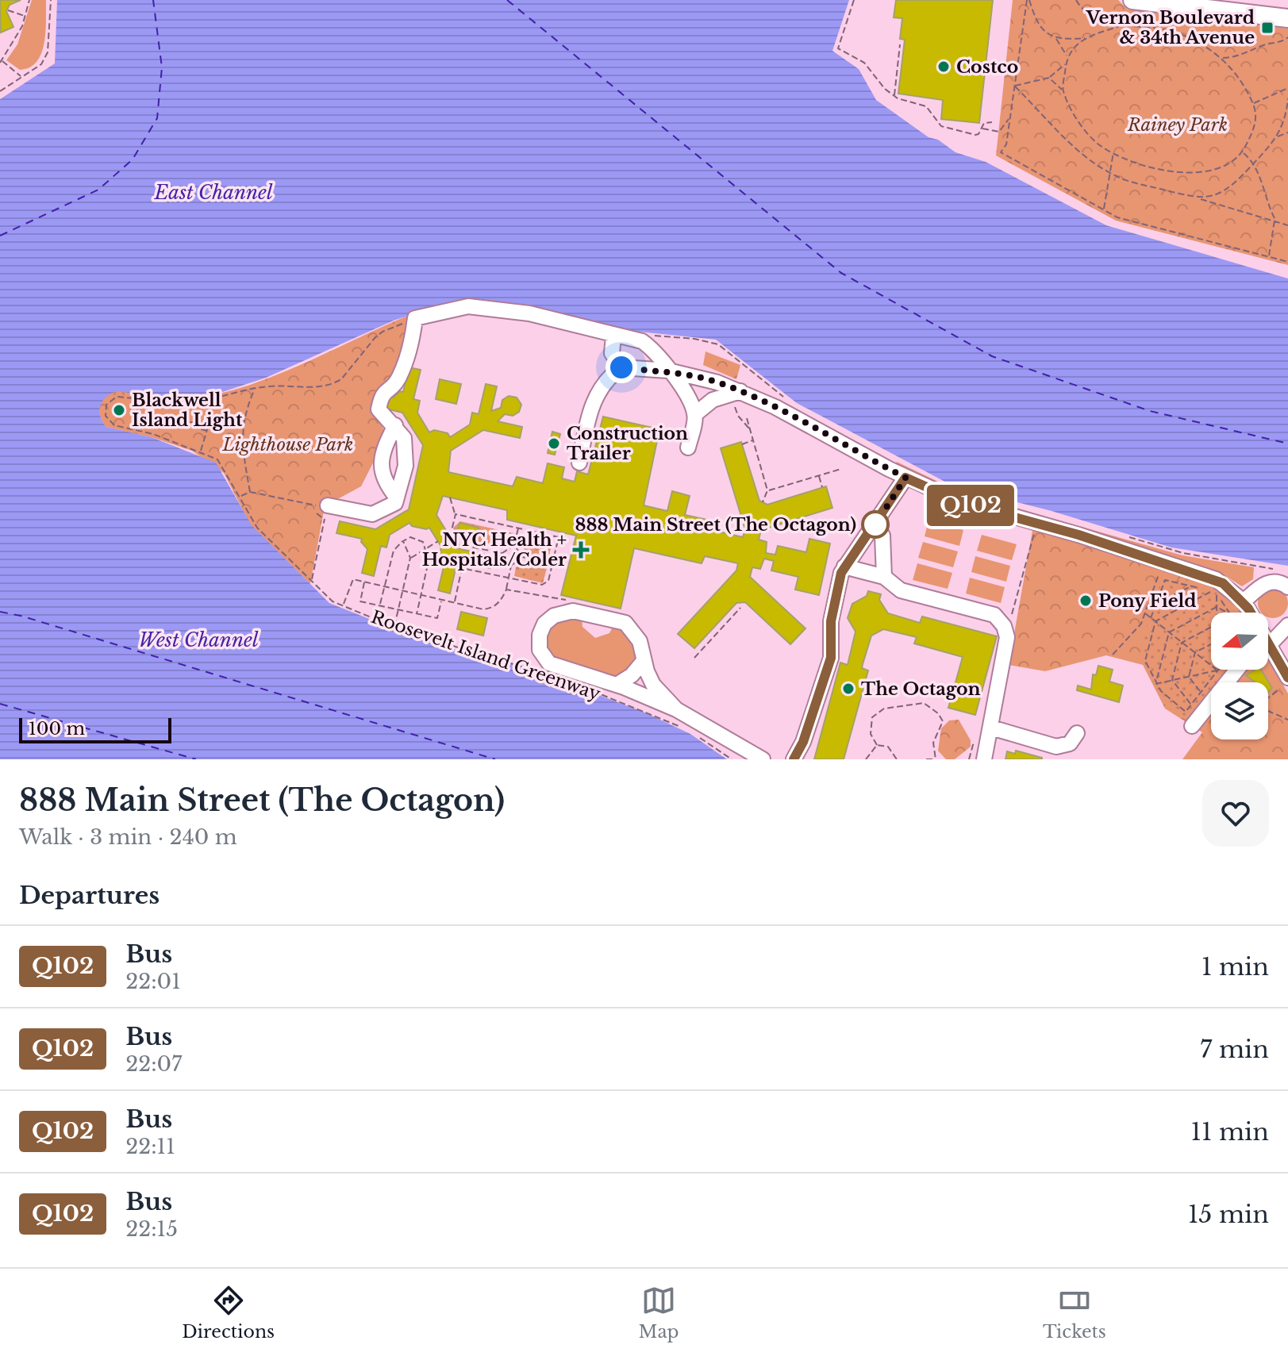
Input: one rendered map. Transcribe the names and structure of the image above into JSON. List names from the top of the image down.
{
  "streets": {
    "path": ["Roosevelt Island Greenway"]
  },
  "water": ["East Channel", "West Channel"],
  "parks": ["Rainey Park", "Lighthouse Park"],
  "places": {
    "transit": ["Vernon Boulevard & 34th Avenue"],
    "other": [
      "Costco",
      "Blackwell Island Light",
      "Construction Trailer",
      "888 Main Street (The Octagon)",
      "Pony Field",
      "The Octagon"
    ],
    "health": ["NYC Health + Hospitals/Coler"]
  },
  "lines": ["bus line Q102"],
  "scale_bar": "100 m",
  "north": "left",
  "page": {
    "on_map": "Q102",
    "scale": "100 m",
    "heading": [
      ["888 Main Street (The Octagon)", "Walk · 3 min · 240 m"],
      "Departures"
    ],
    "list": [
      {
        "mark": "Q102",
        "name": "Bus",
        "note": "22:01",
        "value": "1 min"
      },
      {
        "mark": "Q102",
        "name": "Bus",
        "note": "22:07",
        "value": "7 min"
      },
      {
        "mark": "Q102",
        "name": "Bus",
        "note": "22:11",
        "value": "11 min"
      },
      {
        "mark": "Q102",
        "name": "Bus",
        "note": "22:15",
        "value": "15 min"
      }
    ],
    "tabs": ["Directions", "Map", "Tickets"]
  }
}
